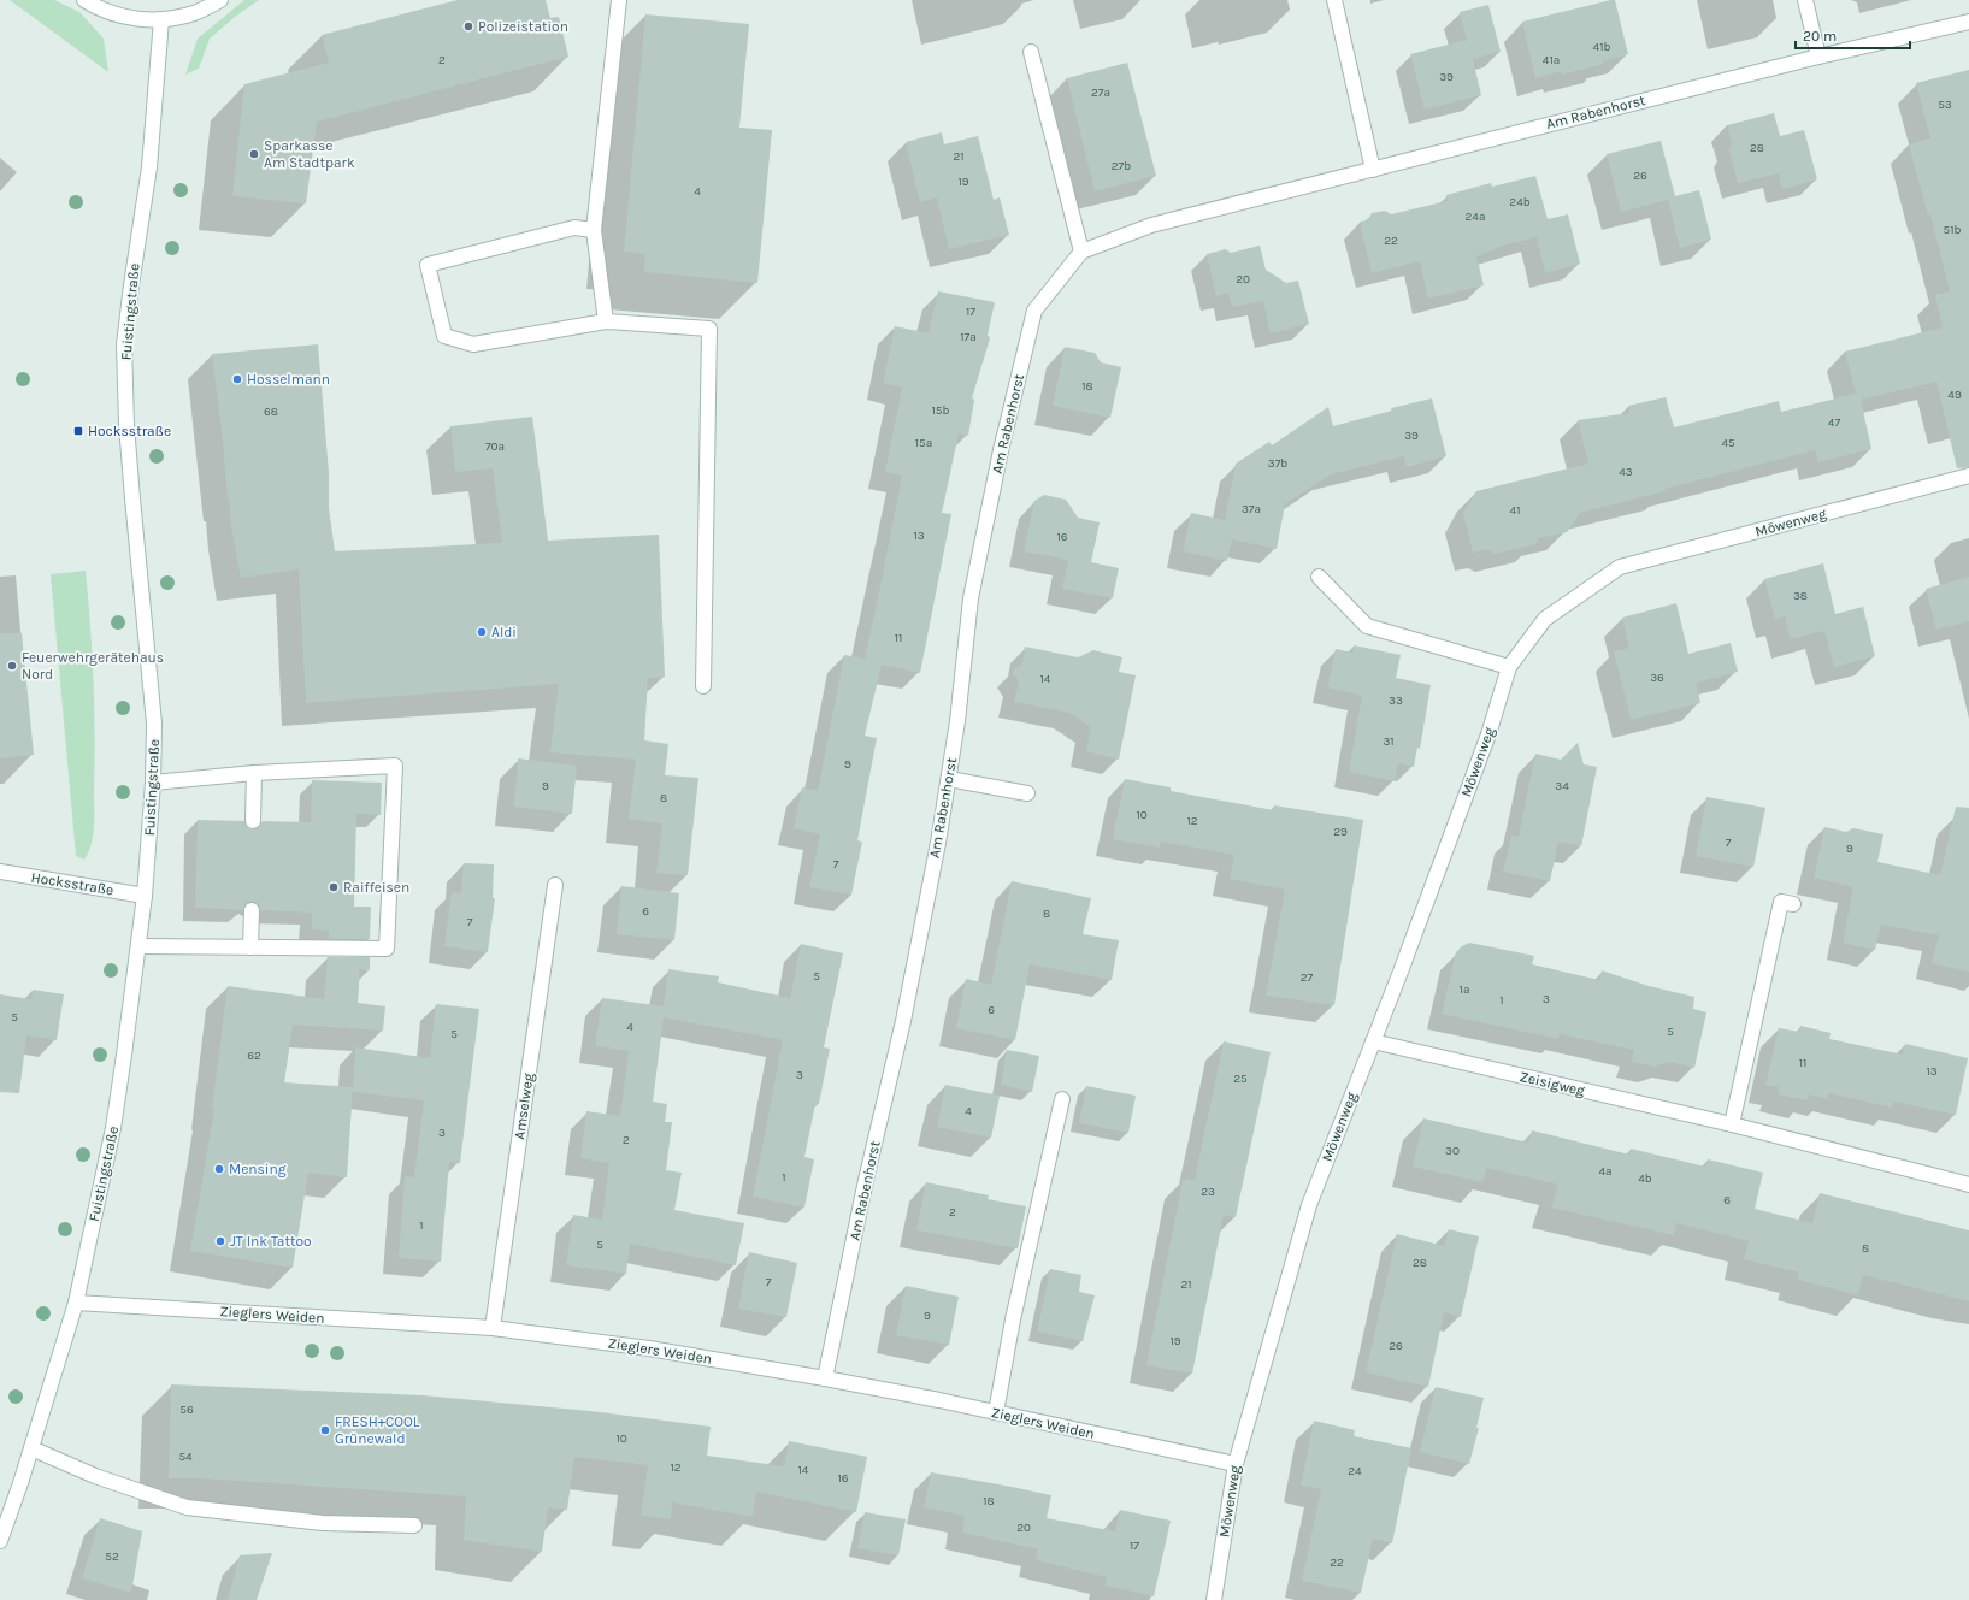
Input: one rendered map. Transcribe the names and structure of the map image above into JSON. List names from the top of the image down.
{
  "streets": {
    "street": [
      "Am Rabenhorst",
      "Fuistingstraße",
      "Möwenweg",
      "Hocksstraße",
      "Zeisigweg",
      "Amselweg",
      "Zieglers Weiden"
    ]
  },
  "crossings": [
    ["Am Rabenhorst", "Zieglers Weiden"],
    ["Fuistingstraße", "Hocksstraße"],
    ["Fuistingstraße", "Zieglers Weiden"],
    ["Möwenweg", "Zeisigweg"],
    ["Möwenweg", "Zieglers Weiden"],
    ["Amselweg", "Zieglers Weiden"]
  ],
  "places": {
    "other": [
      "Polizeistation",
      "Sparkasse Am Stadtpark",
      "Hosselmann",
      "Aldi",
      "Feuerwehrgerätehaus Nord",
      "Raiffeisen",
      "Mensing",
      "JT Ink Tattoo",
      "FRESH+COOL Grünewald"
    ],
    "transit": ["Hocksstraße"]
  },
  "house_numbers": [
    "41b",
    "2",
    "41a",
    "39",
    "27a",
    "53",
    "28",
    "21",
    "27b",
    "26",
    "19",
    "4",
    "24b",
    "24a",
    "51b",
    "22",
    "20",
    "17",
    "17a",
    "18",
    "49",
    "15b",
    "68",
    "47",
    "39",
    "15a",
    "45",
    "70a",
    "37b",
    "43",
    "37a",
    "41",
    "13",
    "16",
    "38",
    "11",
    "36",
    "14",
    "33",
    "31",
    "9",
    "9",
    "34",
    "8",
    "10",
    "12",
    "29",
    "7",
    "9",
    "7",
    "6",
    "8",
    "7",
    "5",
    "27",
    "1a",
    "3",
    "1",
    "6",
    "5",
    "4",
    "5",
    "5",
    "62",
    "11",
    "13",
    "3",
    "25",
    "4",
    "3",
    "2",
    "30",
    "4a",
    "1",
    "4b",
    "23",
    "6",
    "2",
    "1",
    "5",
    "8",
    "28",
    "7",
    "21",
    "9",
    "19",
    "26",
    "56",
    "10",
    "54",
    "12",
    "14",
    "24",
    "16",
    "18",
    "20",
    "17",
    "52",
    "22"
  ],
  "scale_bar": "20 m"
}
